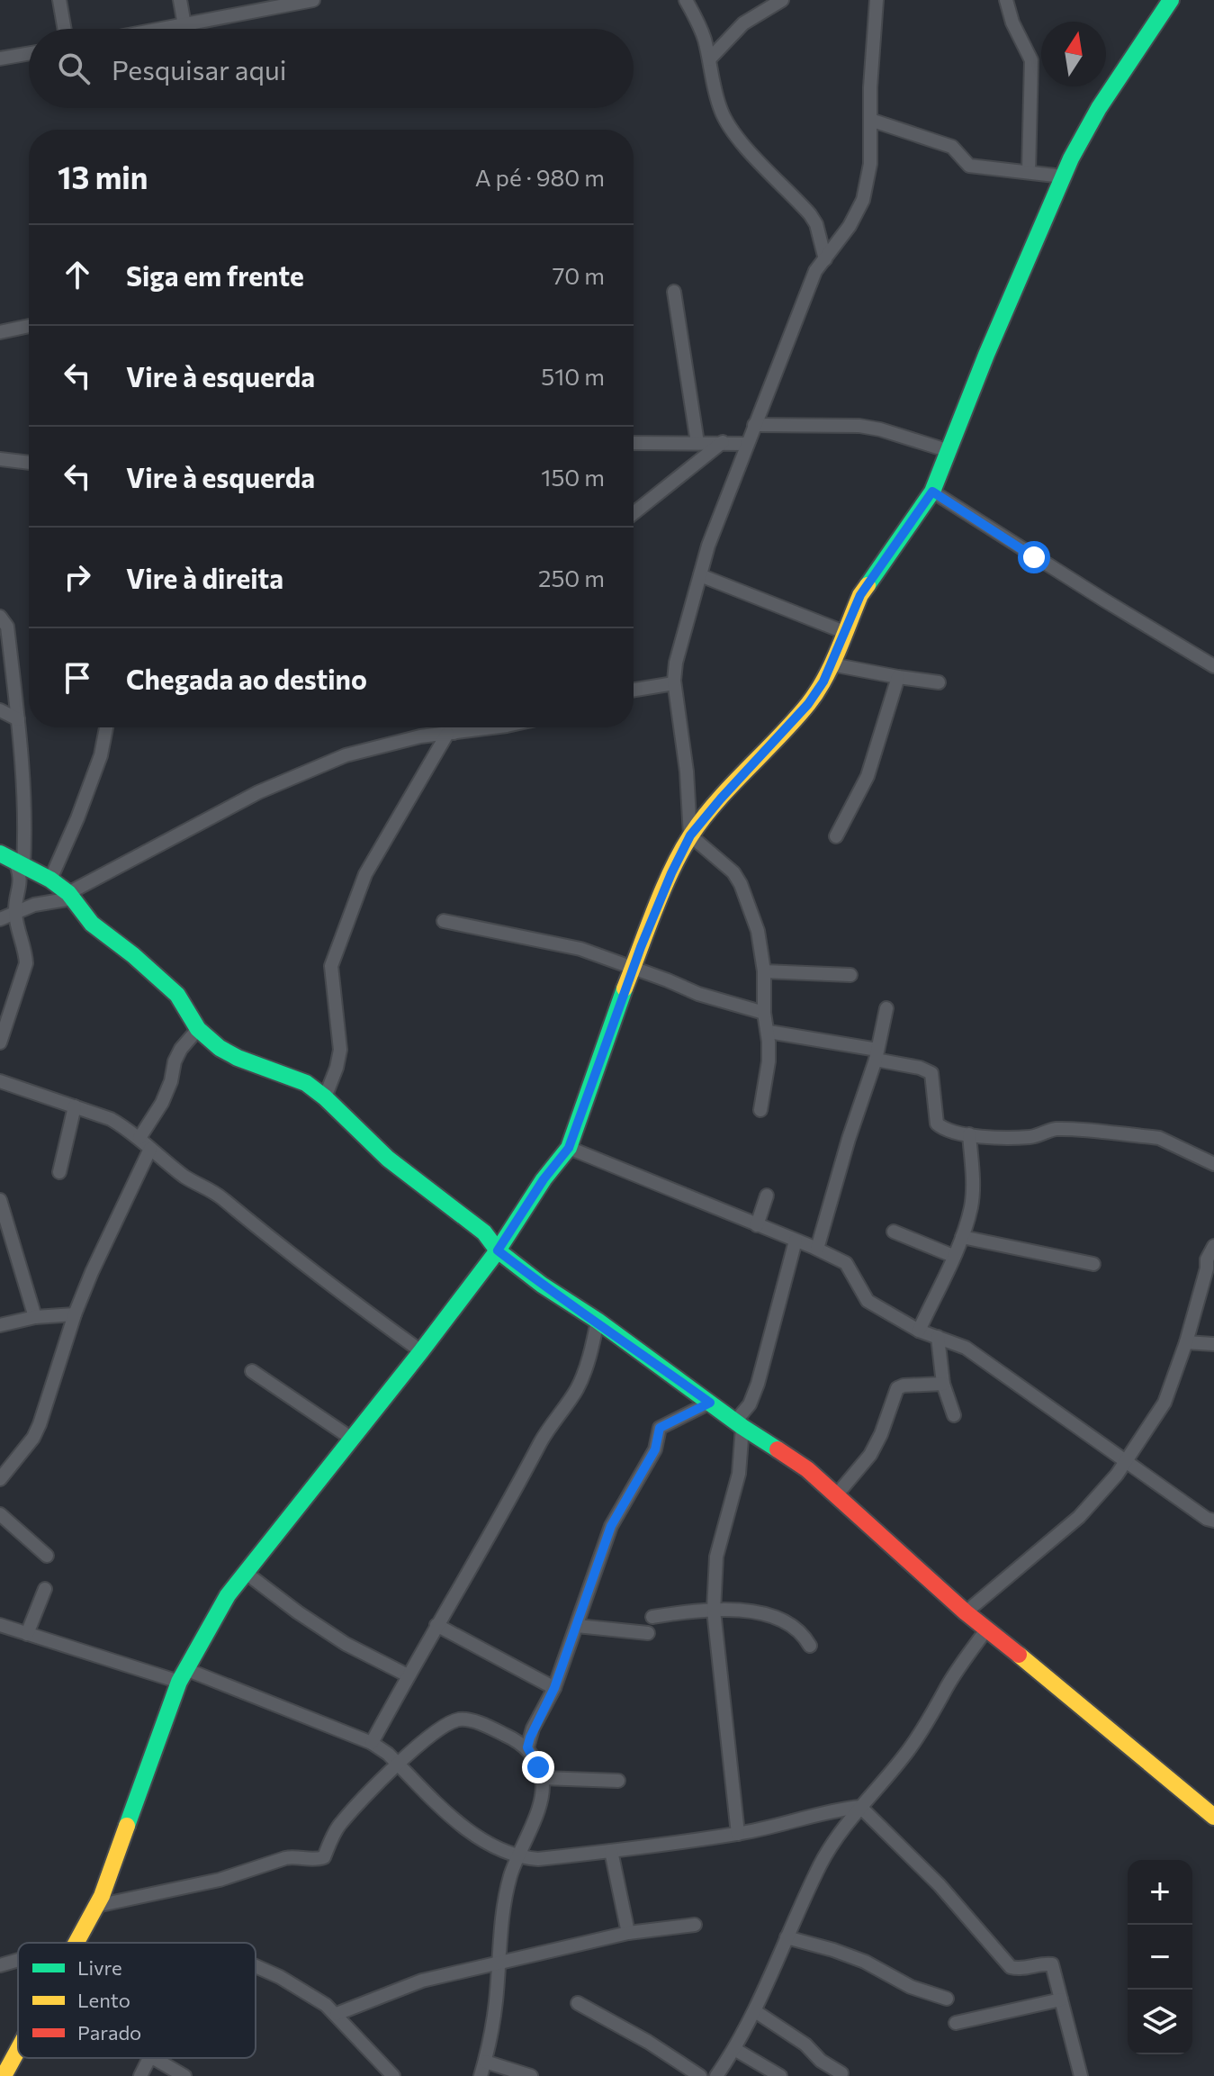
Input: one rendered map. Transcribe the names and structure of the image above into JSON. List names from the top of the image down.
{
  "legend": ["Livre", "Lento", "Parado"],
  "north": "top",
  "page": {
    "search": "Pesquisar aqui",
    "heading": ["13 min", "A pé · 980 m"],
    "list": [
      ["Siga em frente", "70 m"],
      ["Vire à esquerda", "510 m"],
      ["Vire à esquerda", "150 m"],
      ["Vire à direita", "250 m"],
      "Chegada ao destino"
    ],
    "map_buttons": ["+", "−"]
  }
}
